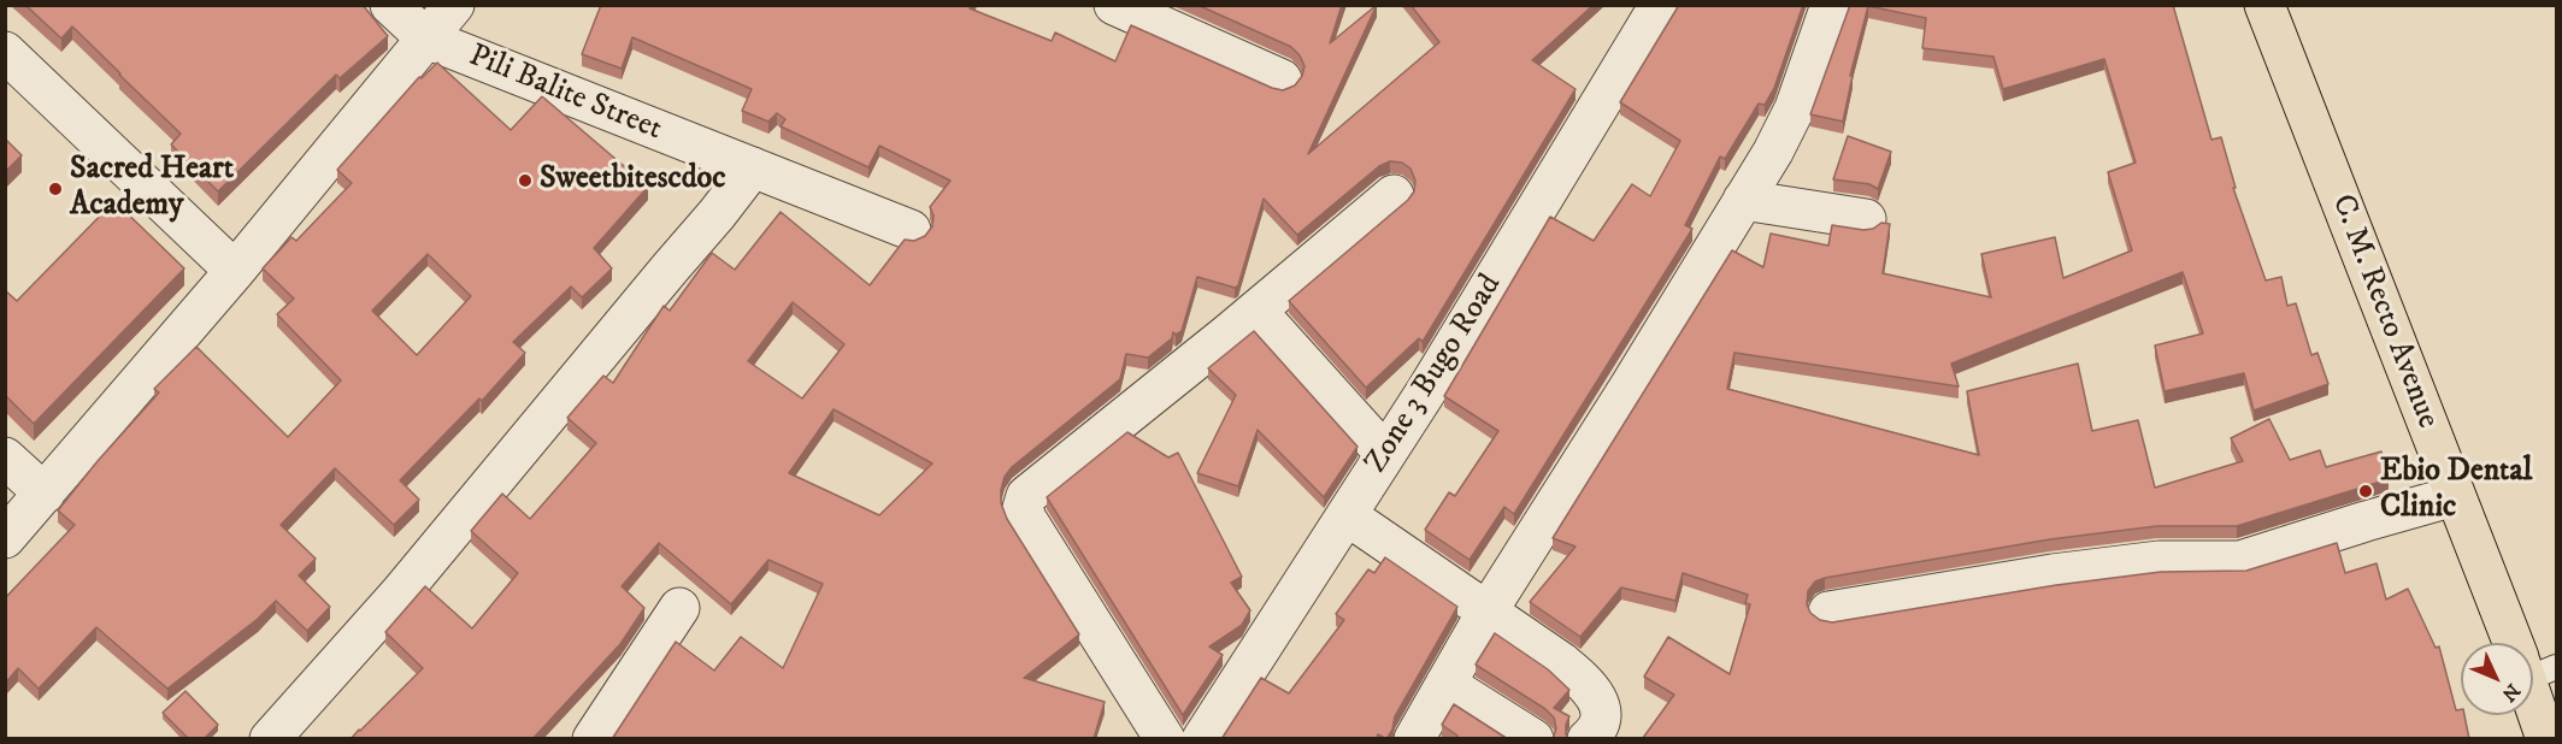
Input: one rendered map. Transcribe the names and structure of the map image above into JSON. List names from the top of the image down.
{
  "streets": {
    "highway": ["C. M. Recto Avenue"],
    "street": ["Pili Balite Street", "Zone 3 Bugo Road"]
  },
  "places": ["Sweetbitescdoc", "Sacred Heart Academy", "Ebio Dental Clinic"],
  "north": "bottom right"
}
